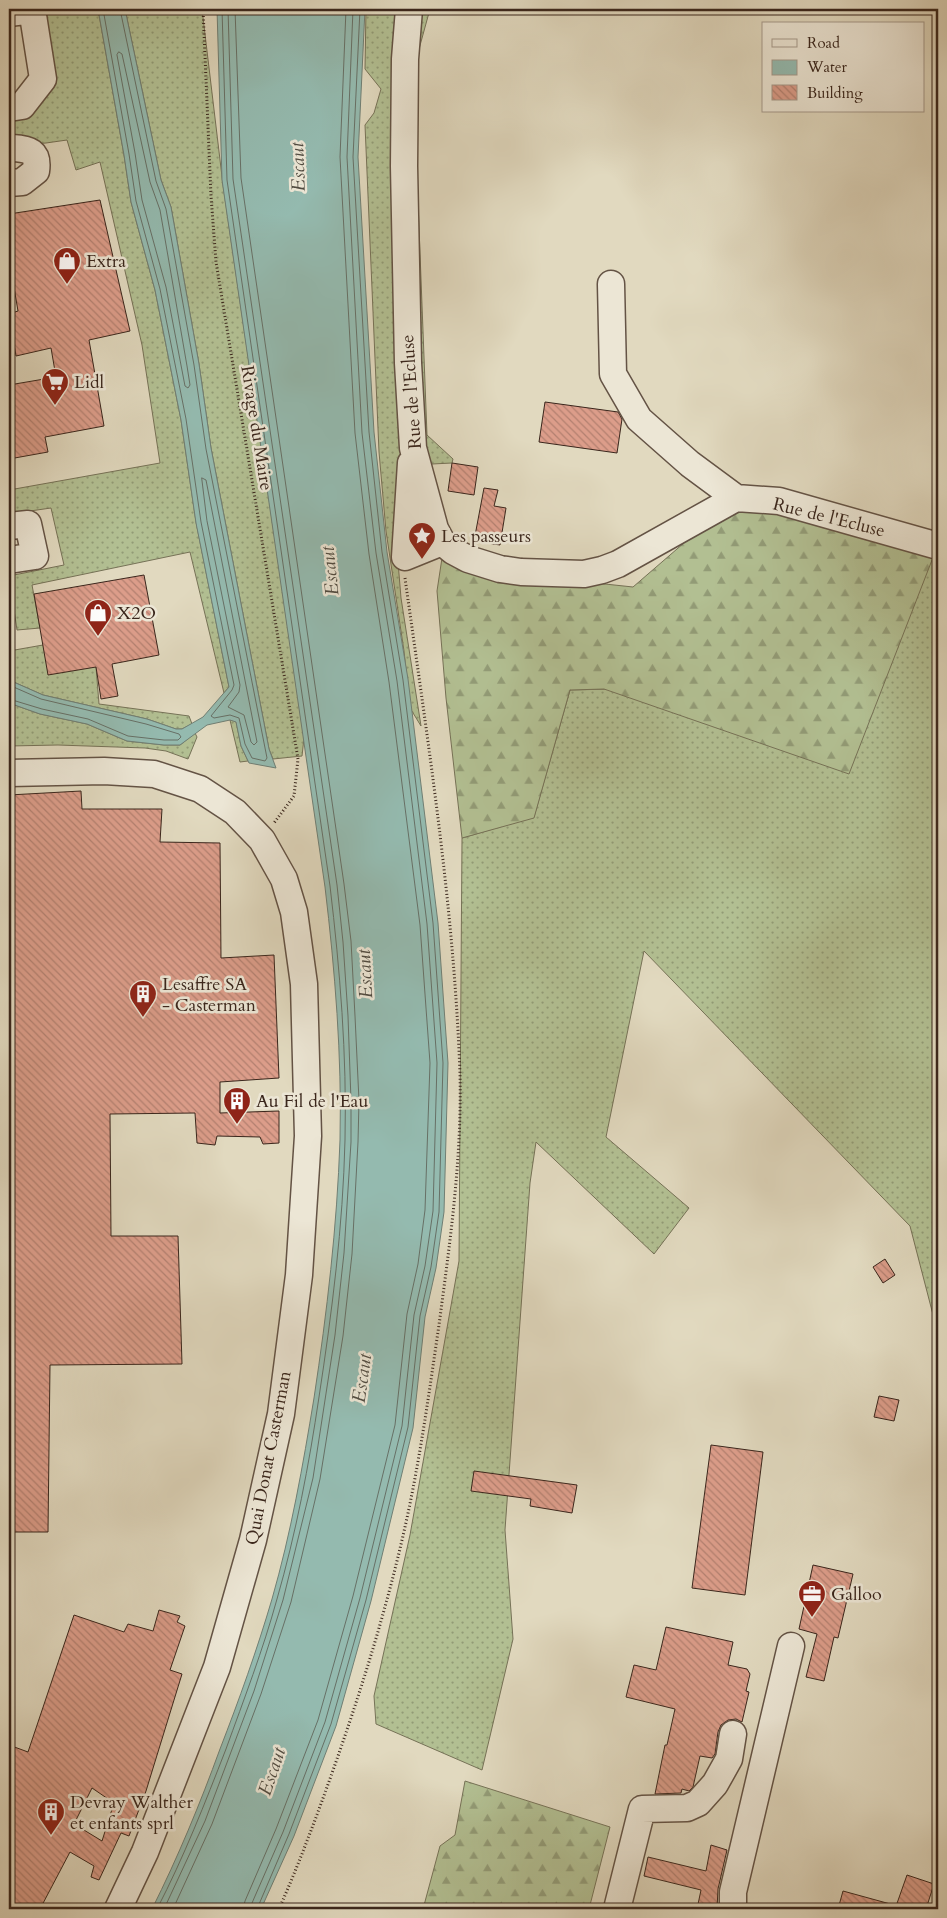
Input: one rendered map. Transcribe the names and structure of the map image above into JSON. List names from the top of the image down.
{
  "streets": {
    "street": ["Rue de l'Ecluse", "Quai Donat Casterman"],
    "path": ["Rivage du Maire"]
  },
  "crossings": [
    ["Rivage du Maire", "Quai Donat Casterman"]
  ],
  "water": ["Escaut"],
  "places": {
    "shop": ["Extra", "X2O"],
    "supermarket": ["Lidl"],
    "place": ["Les passeurs"],
    "building": ["Lesaffre SA - Casterman", "Au Fil de l'Eau", "Devray Walther et enfants sprl"],
    "office": ["Galloo"]
  },
  "legend": ["Road", "Water", "Building"]
}
